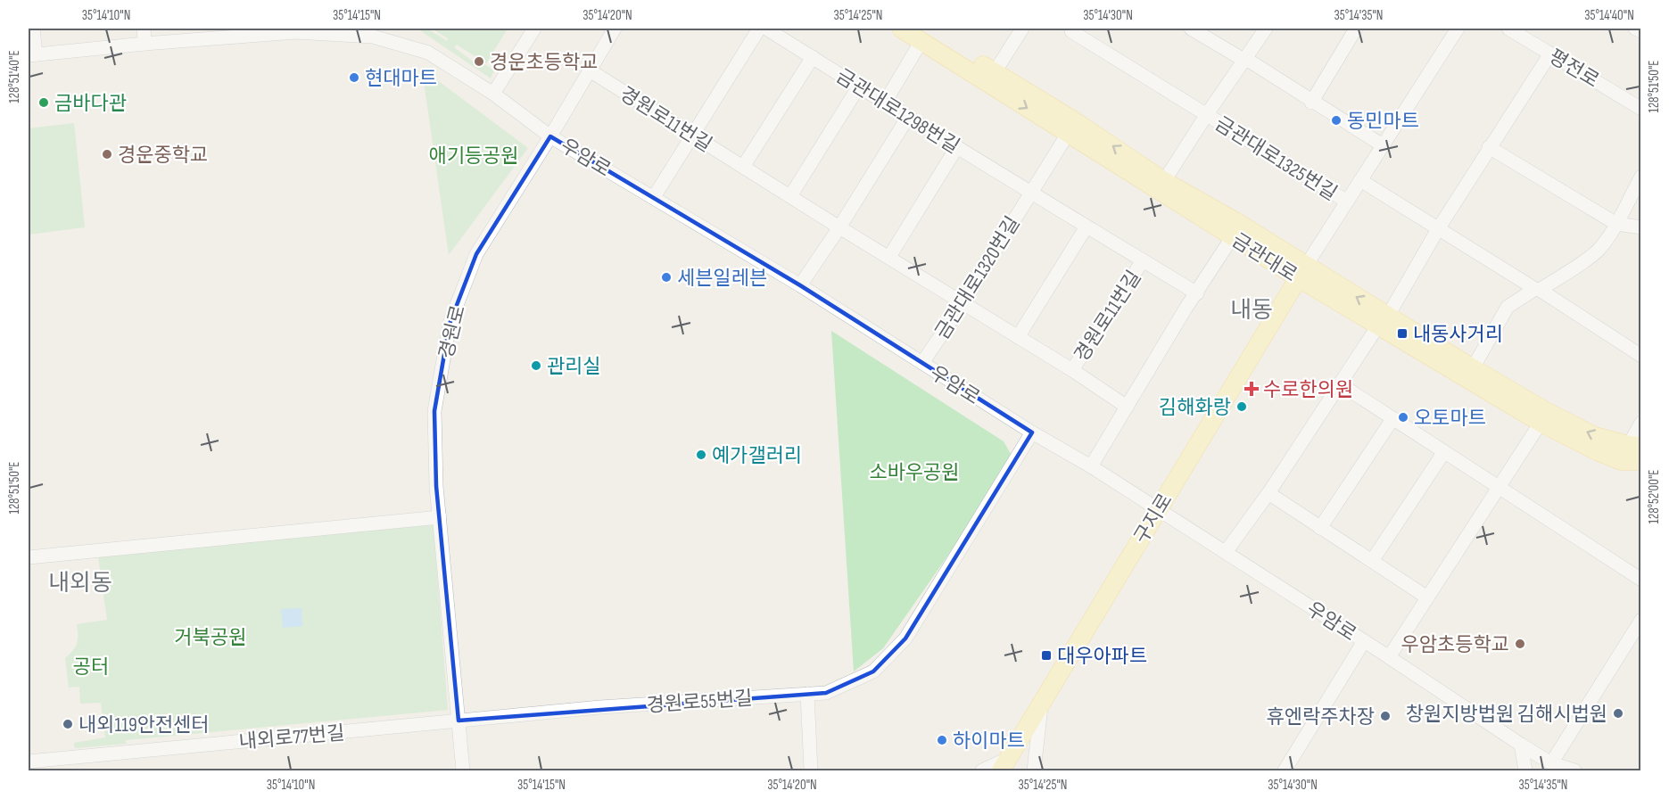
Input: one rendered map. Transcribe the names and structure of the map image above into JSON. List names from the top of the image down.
{
  "streets": {
    "main road": ["금관대로", "구지로"],
    "street": [
      "평전로",
      "금관대로1298번길",
      "경원로11번길",
      "우암로",
      "금관대로1325번길",
      "금관대로1320번길",
      "경원로",
      "경원로55번길",
      "내외로77번길"
    ]
  },
  "crossings": [
    ["금관대로1298번길", "금관대로1320번길"],
    ["경원로11번길", "금관대로1320번길"],
    ["경원로11번길", "경원로"],
    ["우암로", "금관대로1320번길"],
    ["우암로", "경원로"],
    ["우암로", "구지로"],
    ["우암로", "경원로55번길"],
    ["금관대로1325번길", "금관대로"],
    ["금관대로", "금관대로1320번길"],
    ["금관대로", "구지로"],
    ["경원로", "경원로55번길"],
    ["경원로", "내외로77번길"],
    ["경원로55번길", "내외로77번길"]
  ],
  "districts": ["내동", "내외동"],
  "parks": [
    "애기등공원",
    "소바우공원",
    "거북공원",
    "공터"
  ],
  "places": {
    "other": [
      "경운초등학교",
      "현대마트",
      "금바다관",
      "동민마트",
      "경운중학교",
      "세븐일레븐",
      "관리실",
      "김해화랑",
      "오토마트",
      "예가갤러리",
      "우암초등학교",
      "창원지방법원 김해시법원",
      "휴엔락주차장",
      "내외119안전센터",
      "하이마트"
    ],
    "transit": ["내동사거리", "대우아파트"],
    "health": ["수로한의원"]
  },
  "coordinates": [
    "35°14'10\"N",
    "35°14'15\"N",
    "35°14'20\"N",
    "35°14'25\"N",
    "35°14'30\"N",
    "35°14'35\"N",
    "35°14'40\"N",
    "128°51'40\"E",
    "128°51'50\"E",
    "128°52'00\"E"
  ]
}
